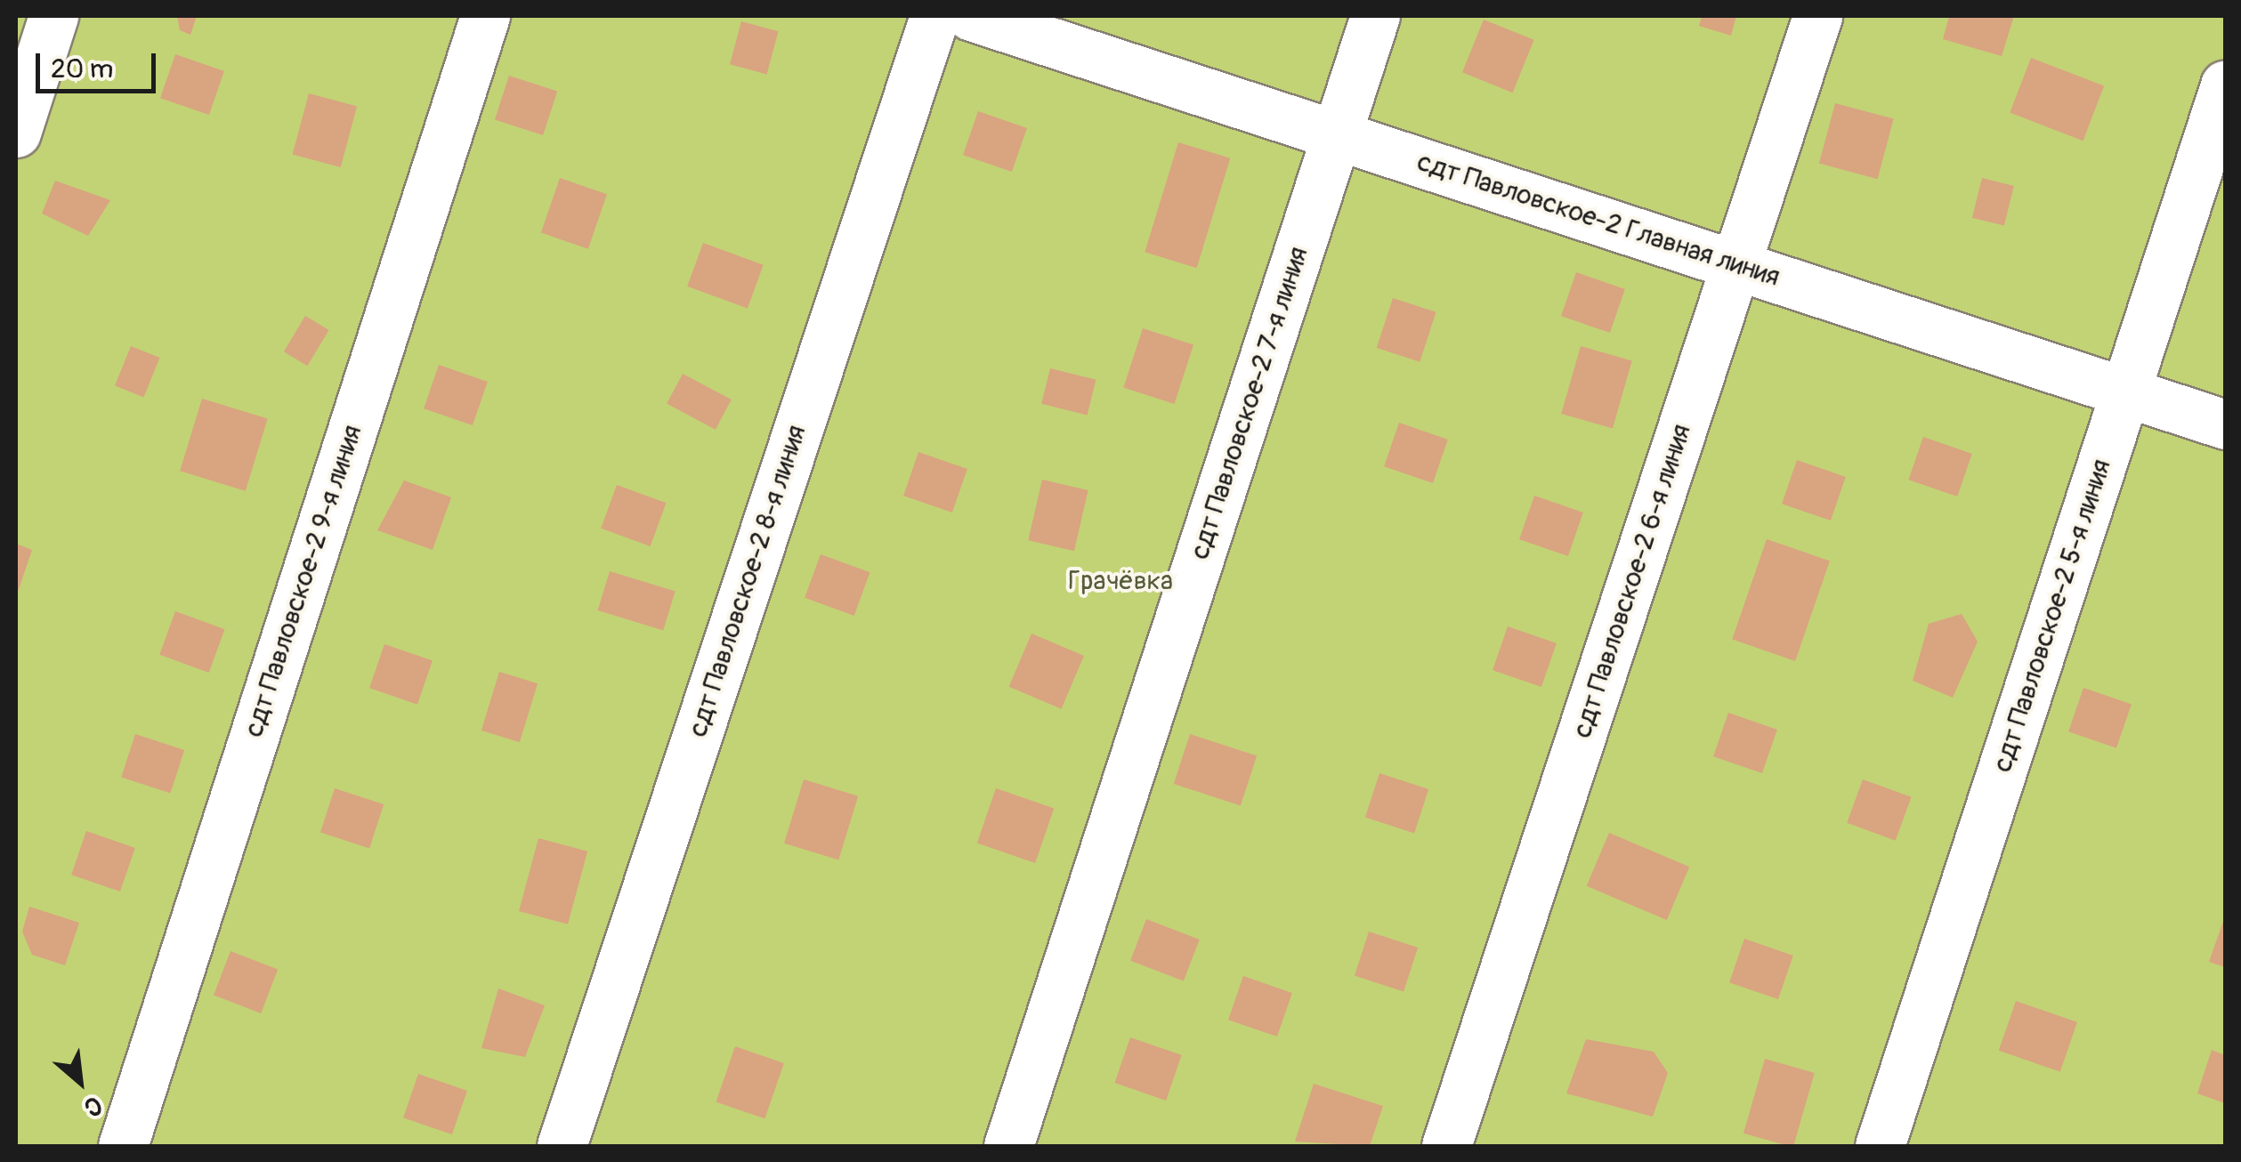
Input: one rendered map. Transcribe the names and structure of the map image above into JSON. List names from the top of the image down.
{
  "streets": {
    "street": [
      "сдт Павловское-2 Главная линия",
      "сдт Павловское-2 7-я линия",
      "сдт Павловское-2 9-я линия",
      "сдт Павловское-2 8-я линия",
      "сдт Павловское-2 6-я линия",
      "сдт Павловское-2 5-я линия"
    ]
  },
  "crossings": [
    ["сдт Павловское-2 Главная линия", "сдт Павловское-2 7-я линия"],
    ["сдт Павловское-2 Главная линия", "сдт Павловское-2 6-я линия"],
    ["сдт Павловское-2 Главная линия", "сдт Павловское-2 5-я линия"]
  ],
  "parks": ["Грачёвка"],
  "scale_bar": "20 m",
  "north": "bottom right"
}
